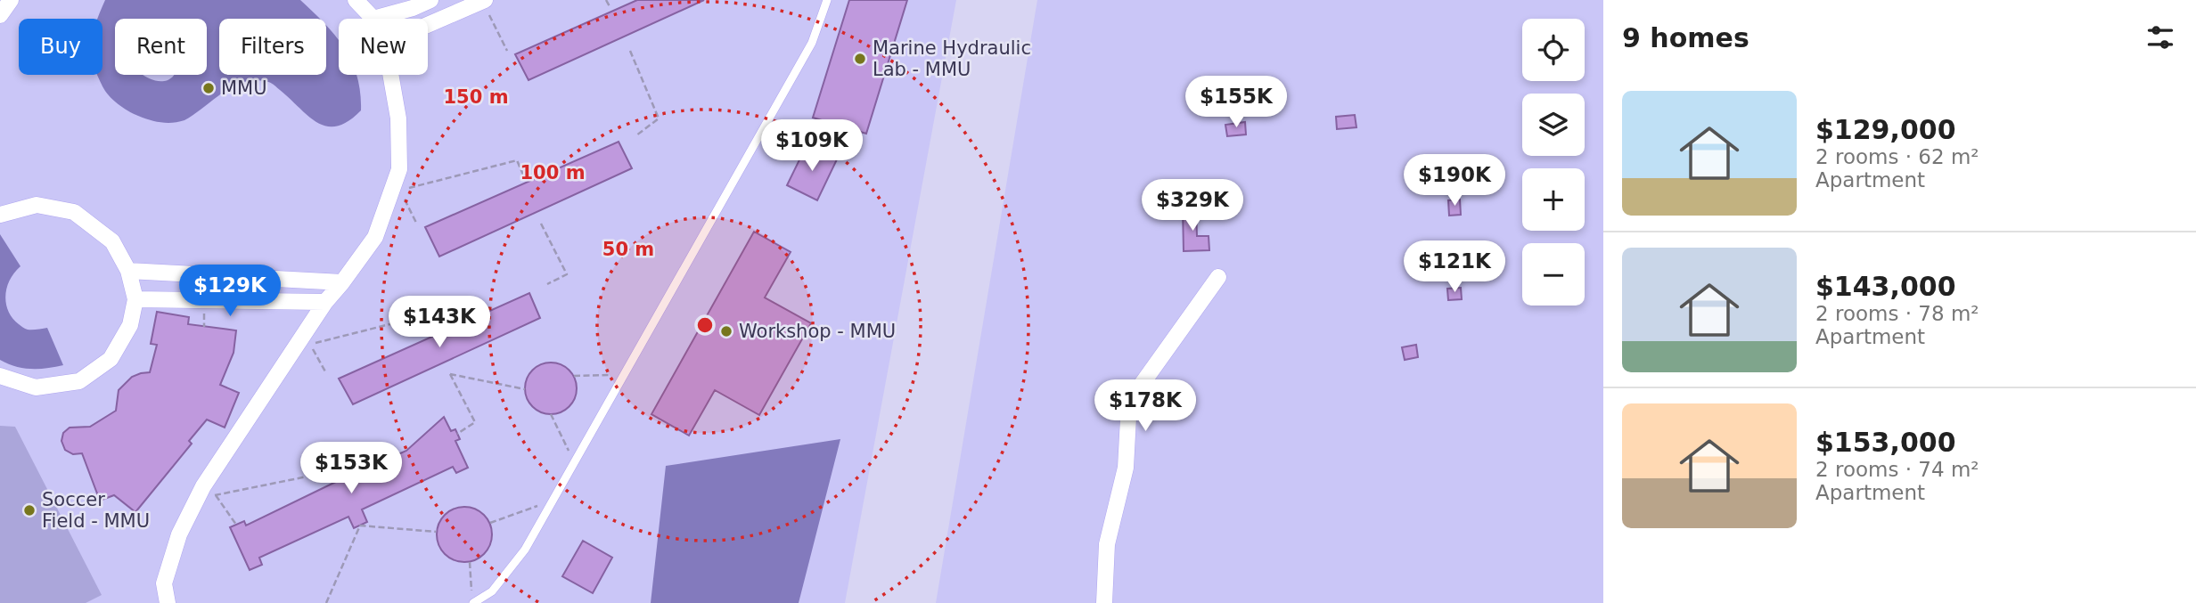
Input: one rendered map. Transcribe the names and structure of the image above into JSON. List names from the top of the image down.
{
  "places": [
    "Marine Hydraulic Lab - MMU",
    "MMU",
    "Workshop - MMU",
    "Soccer Field - MMU"
  ],
  "page": {
    "heading": "9 homes",
    "map_buttons": ["+", "−"],
    "chip": [
      "Buy",
      "Rent",
      "Filters",
      "New"
    ],
    "list": [
      {
        "name": "$129,000",
        "note": "2 rooms · 62 m² · Apartment"
      },
      {
        "name": "$143,000",
        "note": "2 rooms · 78 m² · Apartment"
      },
      {
        "name": "$153,000",
        "note": "2 rooms · 74 m² · Apartment"
      }
    ],
    "price": [
      "$155K",
      "$109K",
      "$190K",
      "$329K",
      "$121K",
      "$129K",
      "$143K",
      "$178K",
      "$153K"
    ]
  },
  "rings": ["150 m", "100 m", "50 m"]
}
